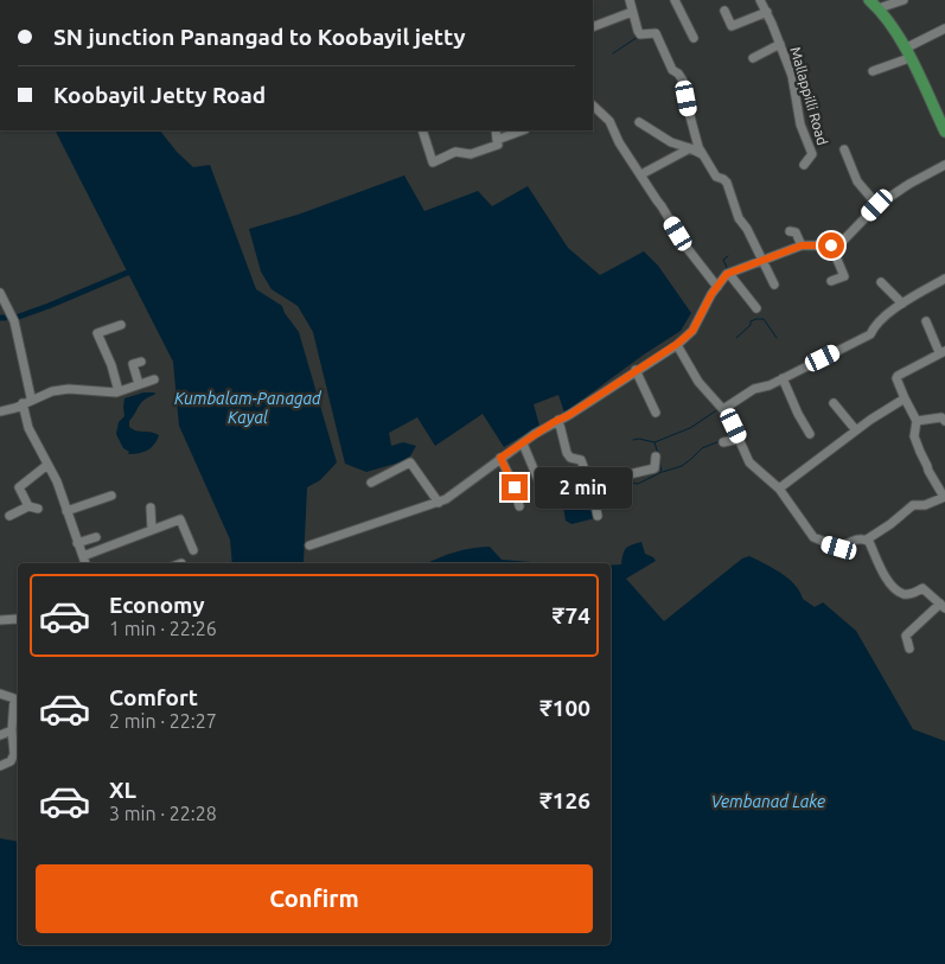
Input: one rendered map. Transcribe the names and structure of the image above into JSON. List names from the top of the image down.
{
  "streets": {
    "street": ["Mallappilli Road"]
  },
  "water": ["Kumbalam-Panagad Kayal", "Vembanad Lake"],
  "page": {
    "banner": ["SN junction Panangad to Koobayil jetty", "Koobayil Jetty Road"],
    "bubble": "2 min",
    "list": [
      {
        "name": "Economy",
        "note": "1 min · 22:26",
        "value": "₹74"
      },
      {
        "name": "Comfort",
        "note": "2 min · 22:27",
        "value": "₹100"
      },
      {
        "name": "XL",
        "note": "3 min · 22:28",
        "value": "₹126"
      }
    ],
    "buttons": "Confirm"
  }
}
